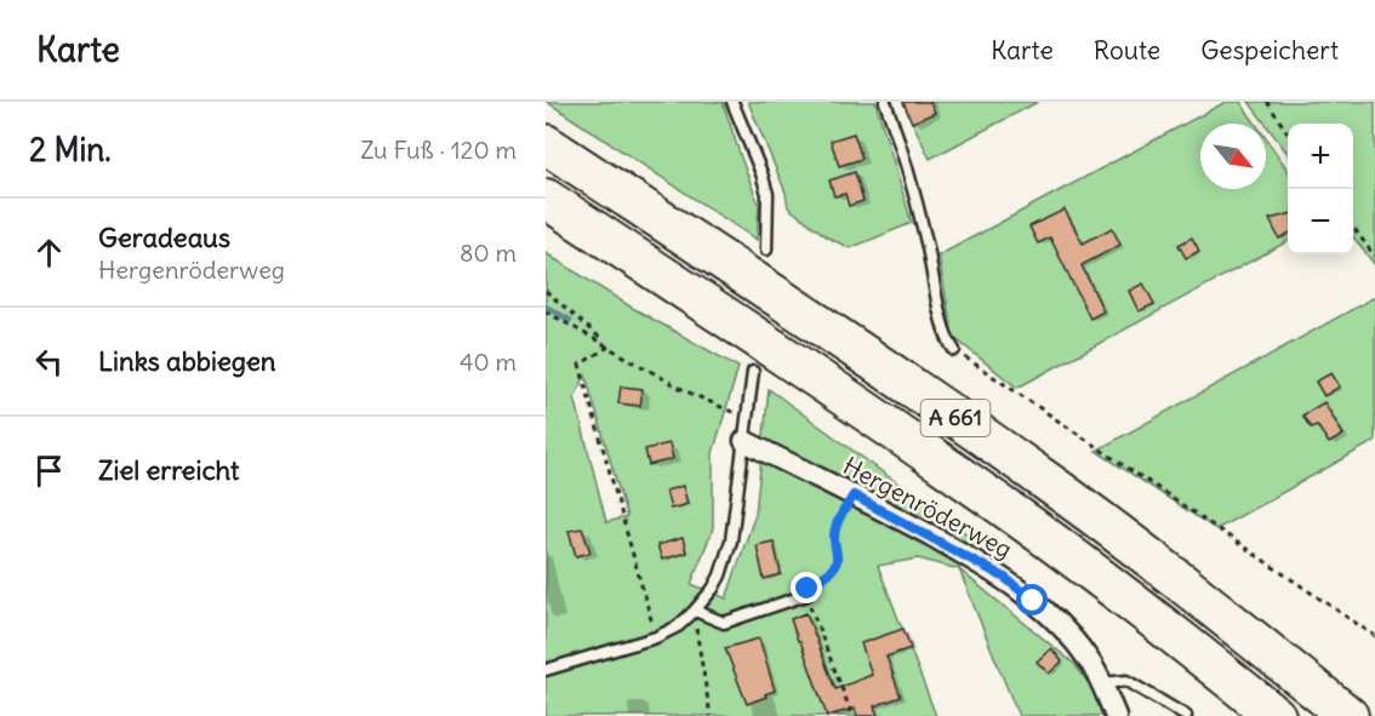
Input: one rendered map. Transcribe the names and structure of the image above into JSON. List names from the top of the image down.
{
  "streets": {
    "highway": ["A 661"],
    "street": ["Hergenröderweg"]
  },
  "north": "bottom right",
  "page": {
    "header": "Karte",
    "nav": ["Karte", "Route", "Gespeichert"],
    "heading": ["2 Min.", "Zu Fuß · 120 m"],
    "map_buttons": ["+", "−"],
    "list": [
      ["Geradeaus", "Hergenröderweg", "80 m"],
      ["Links abbiegen", "40 m"],
      "Ziel erreicht"
    ]
  }
}
